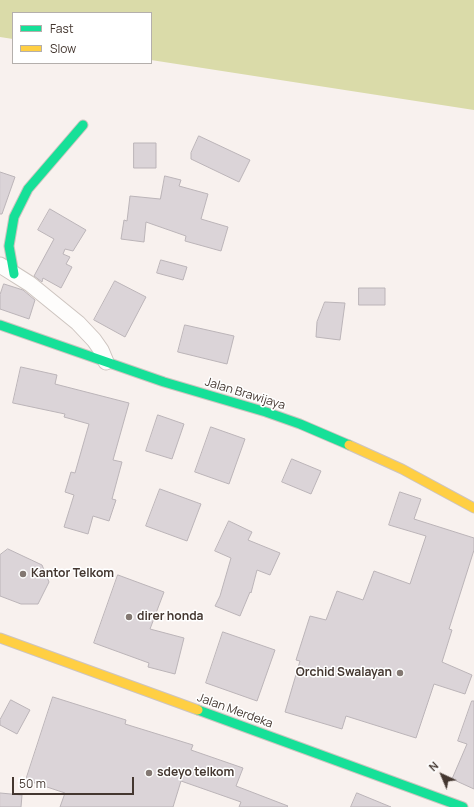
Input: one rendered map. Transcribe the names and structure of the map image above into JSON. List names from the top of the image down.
{
  "streets": {
    "main road": ["Jalan Brawijaya", "Jalan Merdeka"]
  },
  "places": [
    "Kantor Telkom",
    "direr honda",
    "Orchid Swalayan",
    "sdeyo telkom"
  ],
  "legend": ["Fast", "Slow"],
  "scale_bar": "50 m",
  "north": "top left"
}
